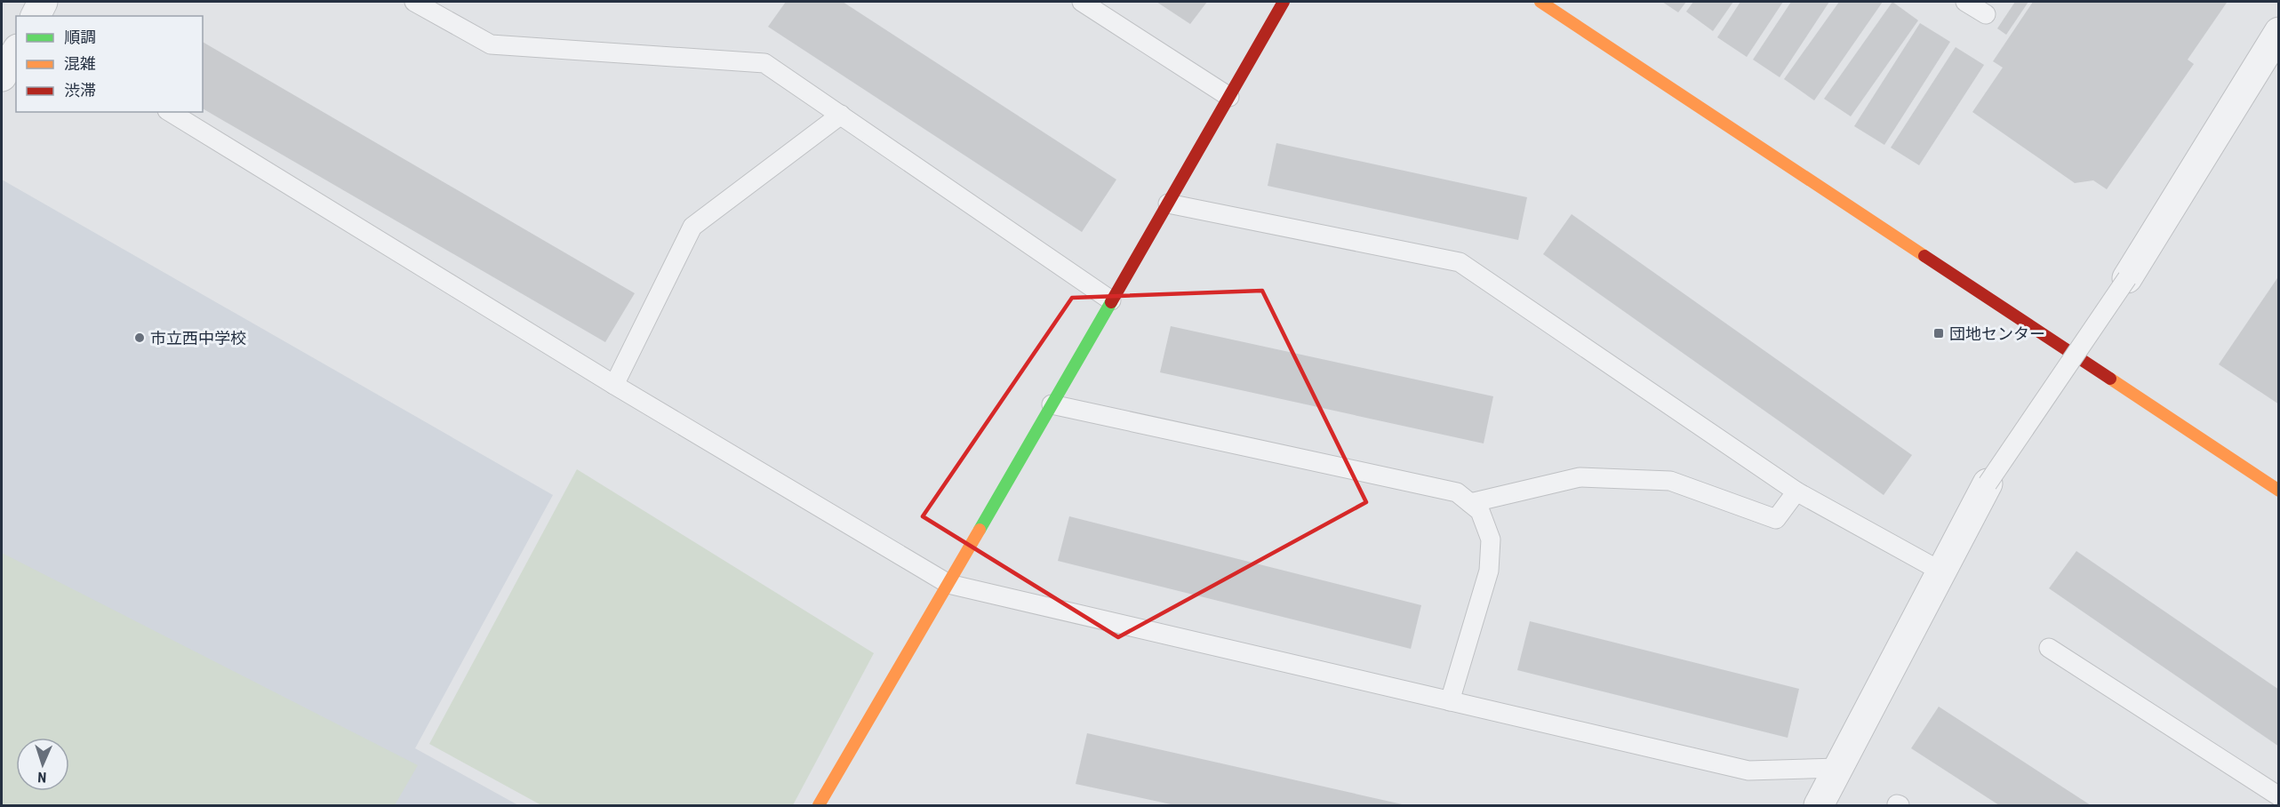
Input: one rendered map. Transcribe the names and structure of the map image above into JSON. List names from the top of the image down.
{
  "places": {
    "transit": ["団地センター"],
    "other": ["市立西中学校"]
  },
  "legend": ["順調", "混雑", "渋滞"],
  "north": "bottom"
}
